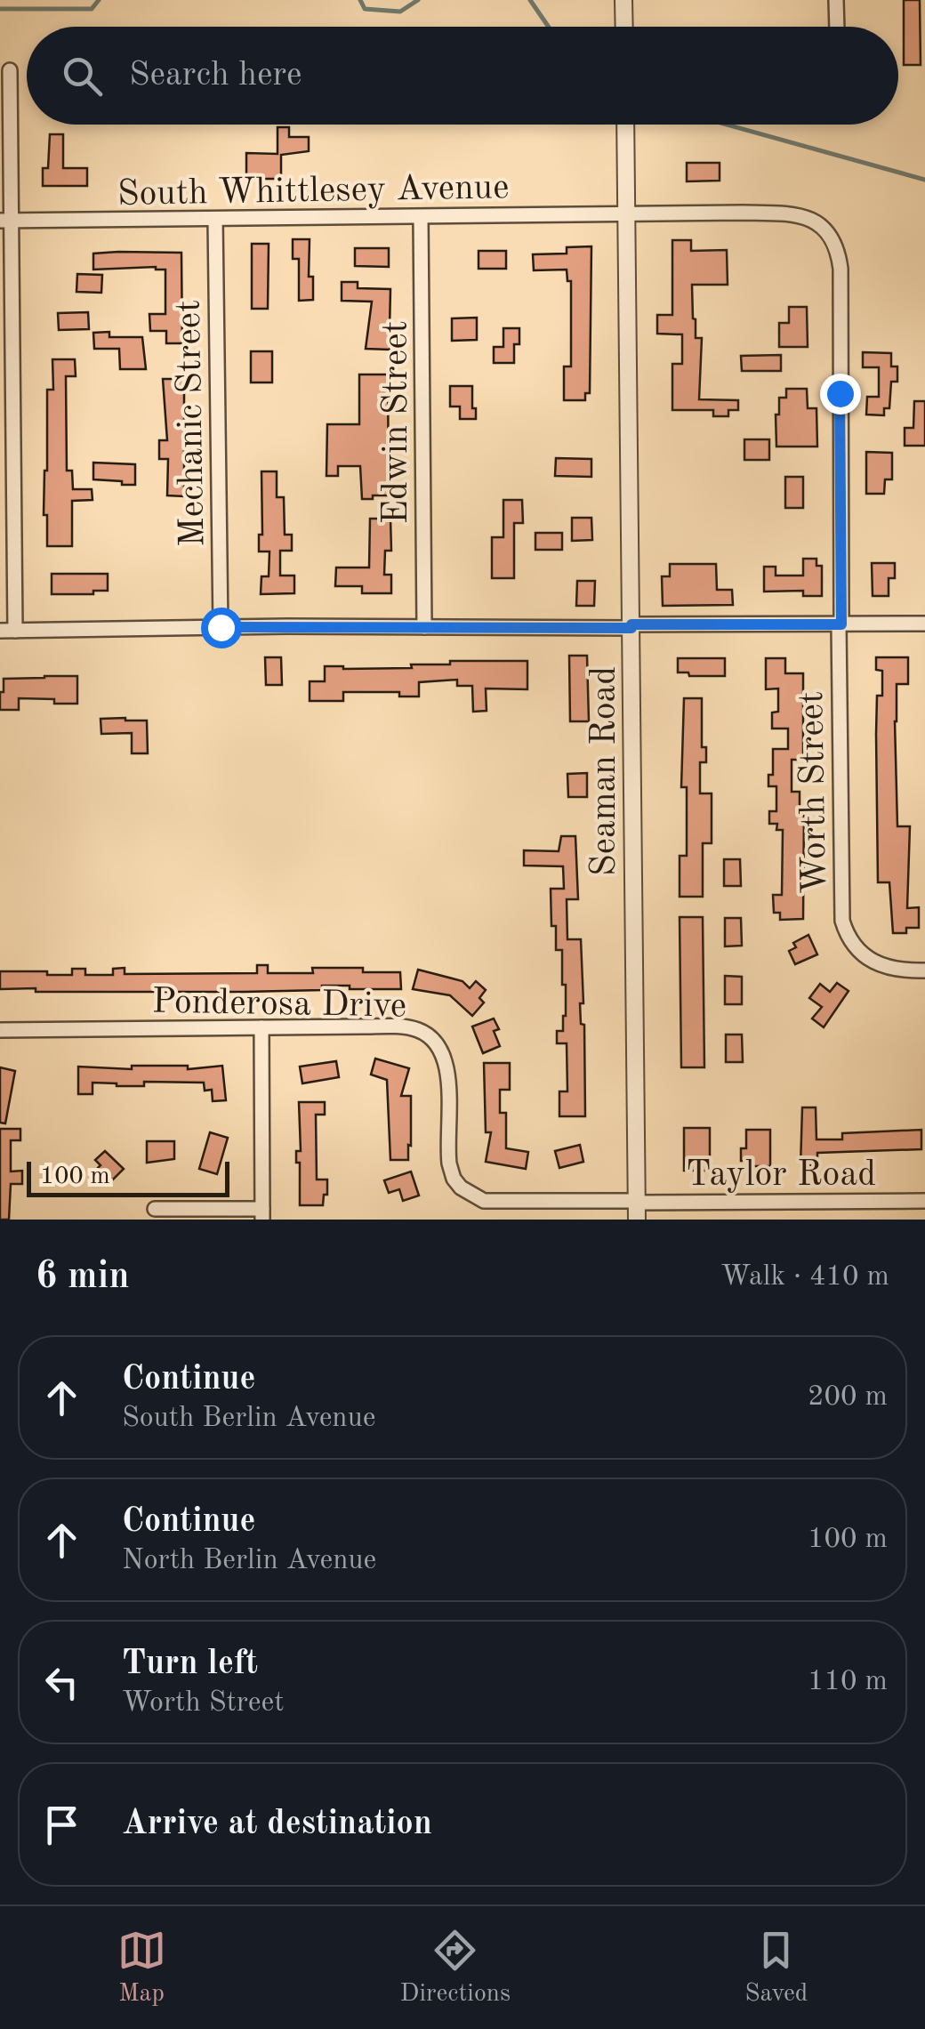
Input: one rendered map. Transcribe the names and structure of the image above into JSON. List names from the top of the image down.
{
  "streets": {
    "street": [
      "South Whittlesey Avenue",
      "Edwin Street",
      "Mechanic Street",
      "Seaman Road",
      "Worth Street",
      "Ponderosa Drive",
      "Taylor Road"
    ]
  },
  "crossings": [
    ["South Whittlesey Avenue", "Edwin Street"],
    ["South Whittlesey Avenue", "Mechanic Street"],
    ["South Whittlesey Avenue", "Seaman Road"],
    ["South Whittlesey Avenue", "Worth Street"],
    ["Seaman Road", "Ponderosa Drive"],
    ["Seaman Road", "Taylor Road"],
    ["Ponderosa Drive", "Taylor Road"]
  ],
  "scale_bar": "100 m",
  "page": {
    "search": "Search here",
    "scale": "100 m",
    "heading": ["6 min", "Walk · 410 m"],
    "list": [
      ["Continue", "South Berlin Avenue", "200 m"],
      ["Continue", "North Berlin Avenue", "100 m"],
      ["Turn left", "Worth Street", "110 m"],
      "Arrive at destination"
    ],
    "nav": ["Map", "Directions", "Saved"]
  }
}
